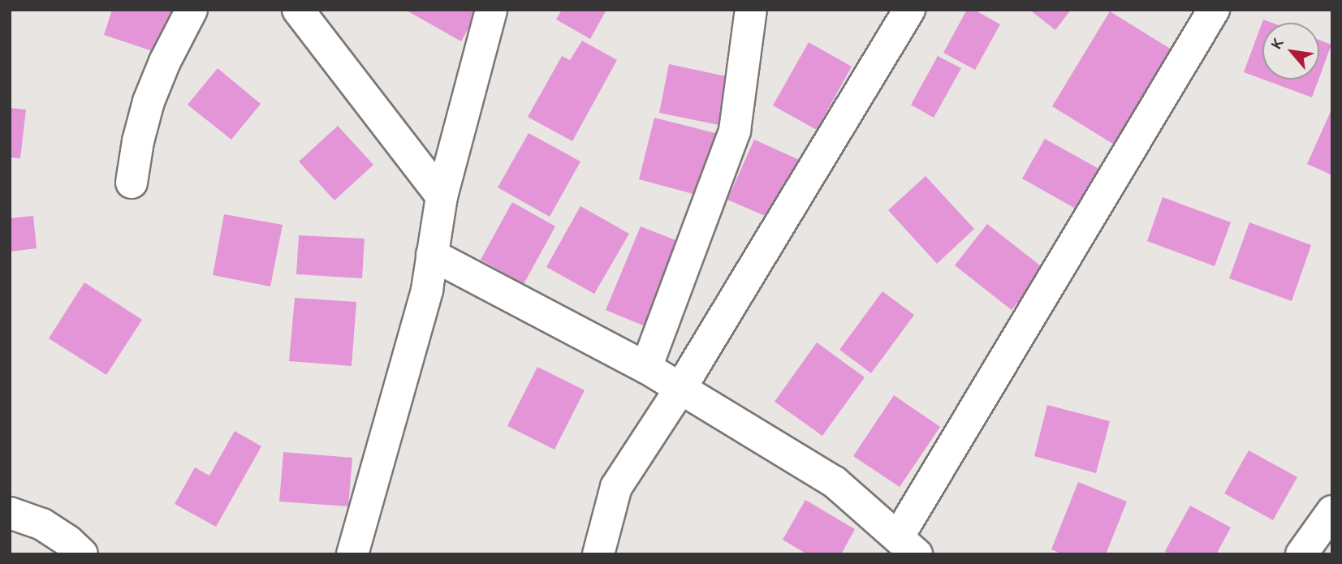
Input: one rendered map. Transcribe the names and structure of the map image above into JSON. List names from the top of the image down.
{
  "north": "top left"
}
